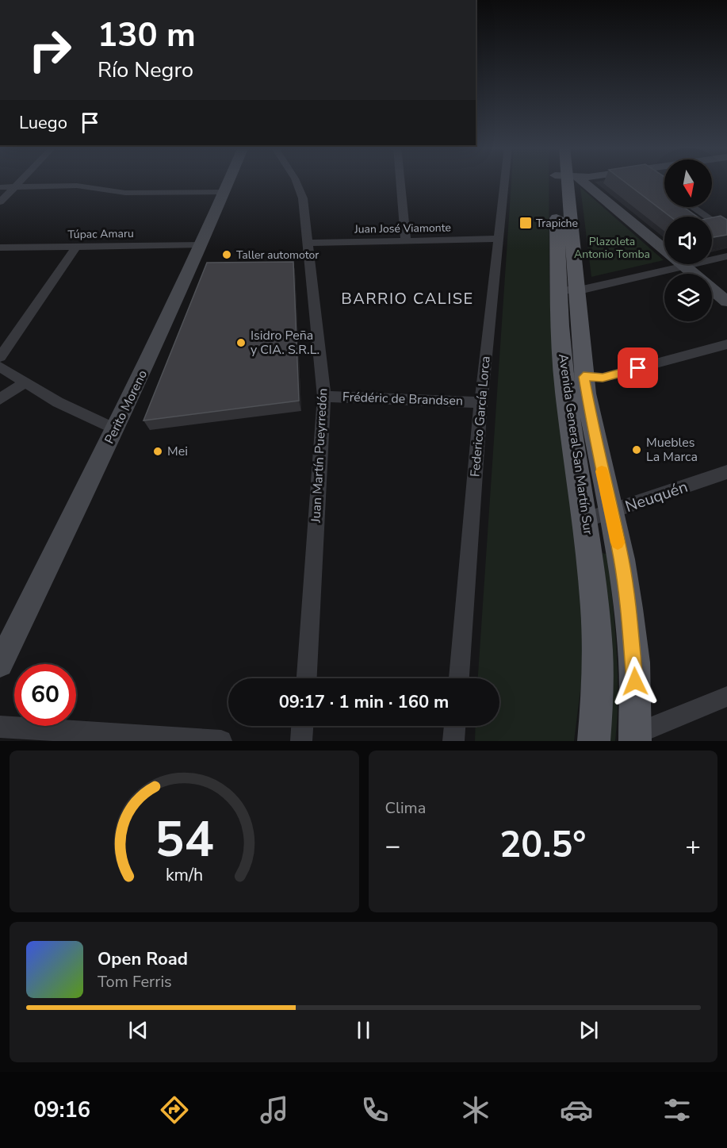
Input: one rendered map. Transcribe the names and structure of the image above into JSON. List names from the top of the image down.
{
  "streets": {
    "main road": ["Perito Moreno", "Avenida General San Martín Sur"],
    "street": [
      "Juan José Viamonte",
      "Túpac Amaru",
      "Frédéric de Brandsen",
      "Federico García Lorca",
      "Juan Martín Pueyrredón",
      "Neuquén"
    ]
  },
  "crossings": [
    ["Juan José Viamonte", "Federico García Lorca"],
    ["Juan José Viamonte", "Juan Martín Pueyrredón"],
    ["Túpac Amaru", "Perito Moreno"],
    ["Frédéric de Brandsen", "Federico García Lorca"],
    ["Frédéric de Brandsen", "Juan Martín Pueyrredón"],
    ["Avenida General San Martín Sur", "Neuquén"]
  ],
  "districts": ["BARRIO CALISE"],
  "parks": ["Plazoleta Antonio Tomba"],
  "places": {
    "transit": ["Trapiche"],
    "other": [
      "Taller automotor",
      "Isidro Peña y CIA. S.R.L.",
      "Muebles La Marca",
      "Mei"
    ]
  },
  "north": "bottom",
  "page": {
    "turn": ["130 m", "Río Negro"],
    "then": "Luego",
    "limit": "60",
    "trip": "09:17 · 1 min · 160 m",
    "tile": "Clima",
    "heat": ["−", "20.5°", "+"],
    "song": ["Open Road", "Tom Ferris"],
    "tabs": "09:16",
    "gauge": ["54", "km/h"]
  }
}
